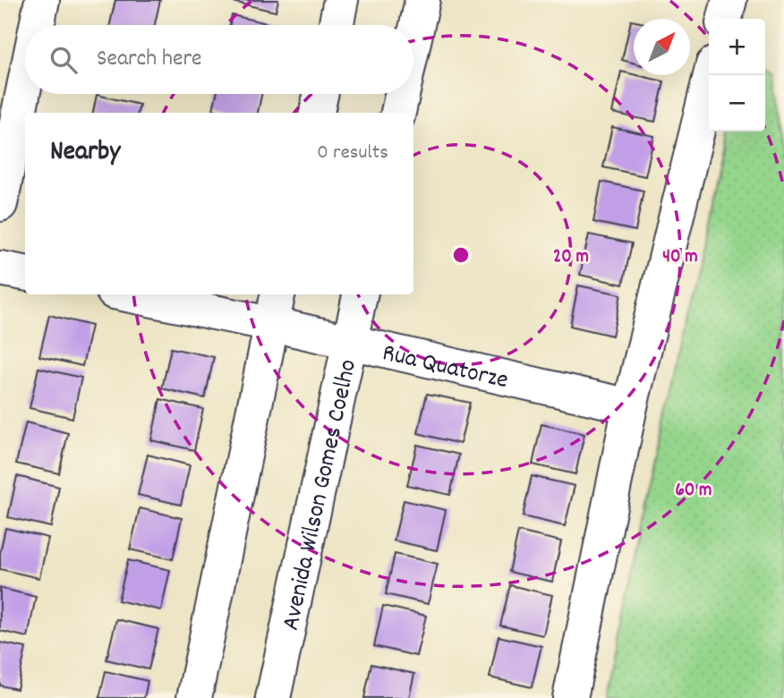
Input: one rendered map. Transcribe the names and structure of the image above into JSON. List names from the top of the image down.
{
  "streets": {
    "street": ["Rua Quatorze", "Avenida Wilson Gomes Coelho"]
  },
  "crossings": [
    ["Rua Quatorze", "Avenida Wilson Gomes Coelho"]
  ],
  "north": "top right",
  "page": {
    "map_buttons": ["+", "−"],
    "search": "Search here",
    "heading": ["Nearby", "0 results"]
  },
  "rings": ["20 m", "40 m", "60 m"]
}
